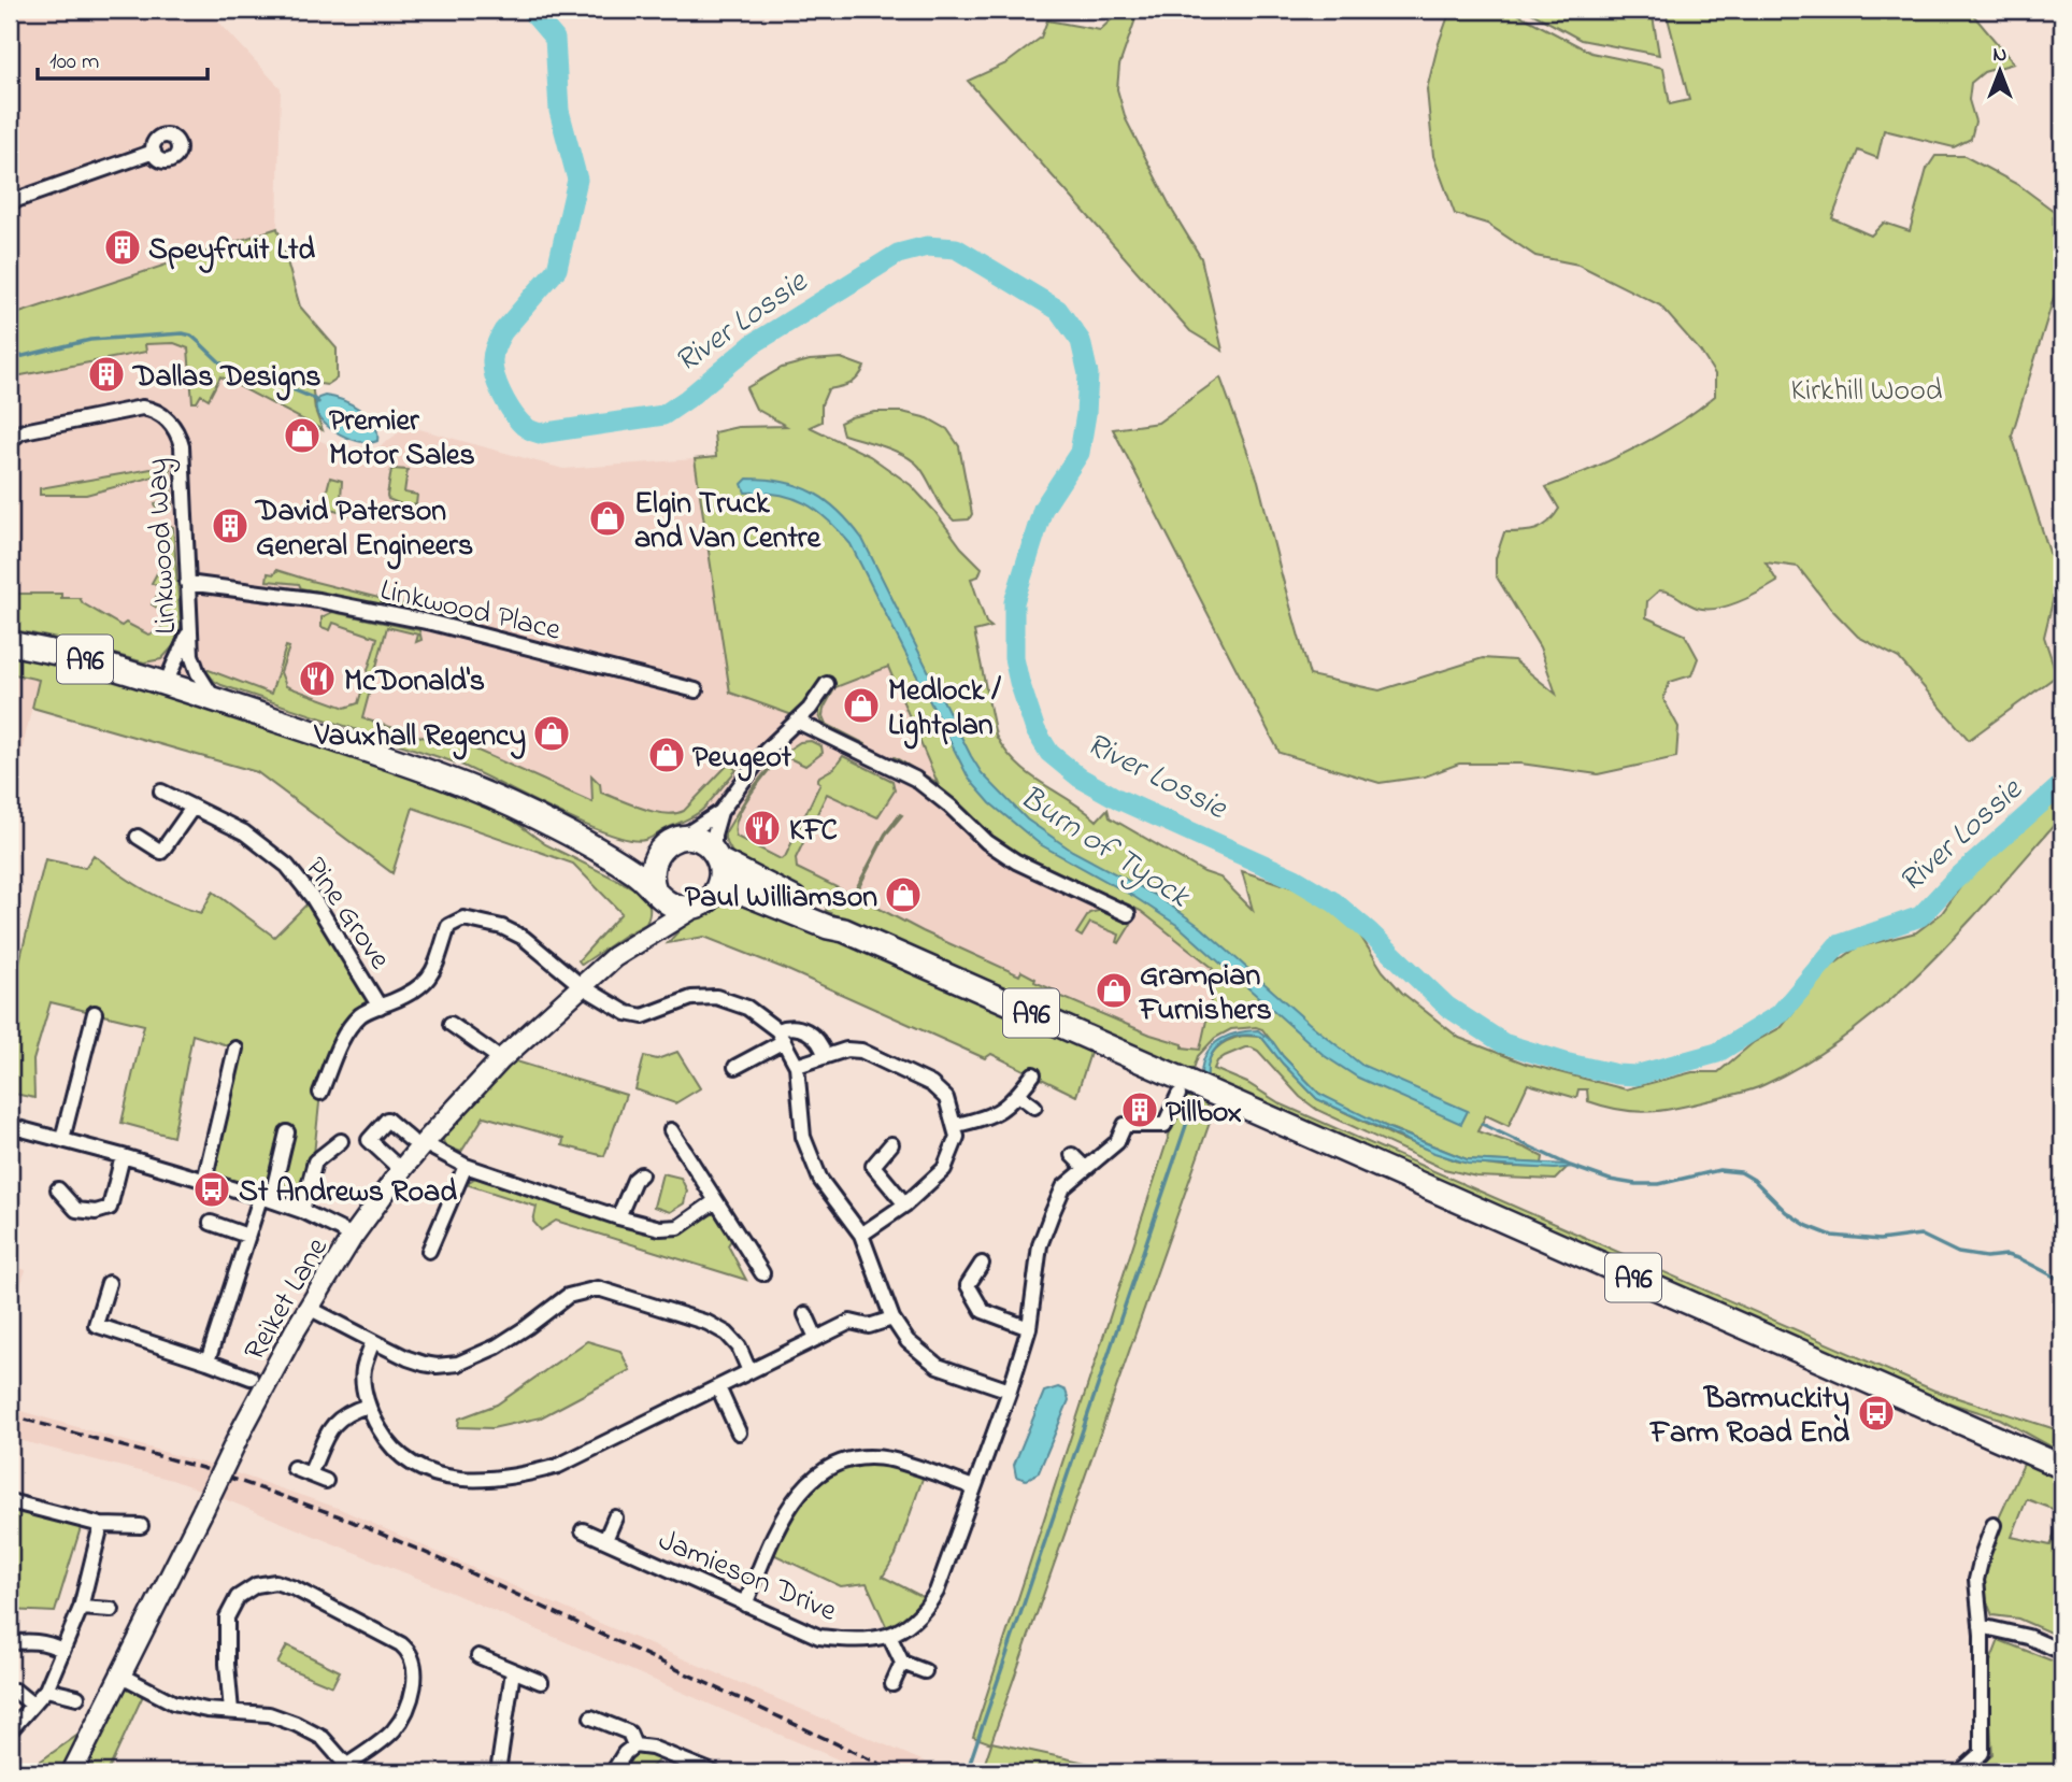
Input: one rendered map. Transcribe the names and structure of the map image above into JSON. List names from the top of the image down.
{
  "streets": {
    "highway": ["A96"],
    "street": [
      "Linkwood Way",
      "Linkwood Place",
      "Pine Grove",
      "Reiket Lane",
      "Jamieson Drive"
    ]
  },
  "crossings": [
    ["Linkwood Way", "Linkwood Place"],
    ["Linkwood Way", "A96"],
    ["A96", "Reiket Lane"],
    ["A96", "Jamieson Drive"],
    ["Pine Grove", "Reiket Lane"]
  ],
  "water": ["River Lossie", "Burn of Tyock"],
  "parks": ["Kirkhill Wood"],
  "places": {
    "building": [
      "Speyfruit Ltd",
      "Dallas Designs",
      "David Paterson General Engineers",
      "Pillbox"
    ],
    "shop": [
      "Premier Motor Sales",
      "Elgin Truck and Van Centre",
      "Medlock / Lightplan",
      "Vauxhall Regency",
      "Peugeot",
      "Paul Williamson",
      "Grampian Furnishers"
    ],
    "restaurant": ["McDonald's", "KFC"],
    "bus stop": ["St Andrews Road", "Barmuckity Farm Road End"]
  },
  "scale_bar": "100 m",
  "north": "top"
}
